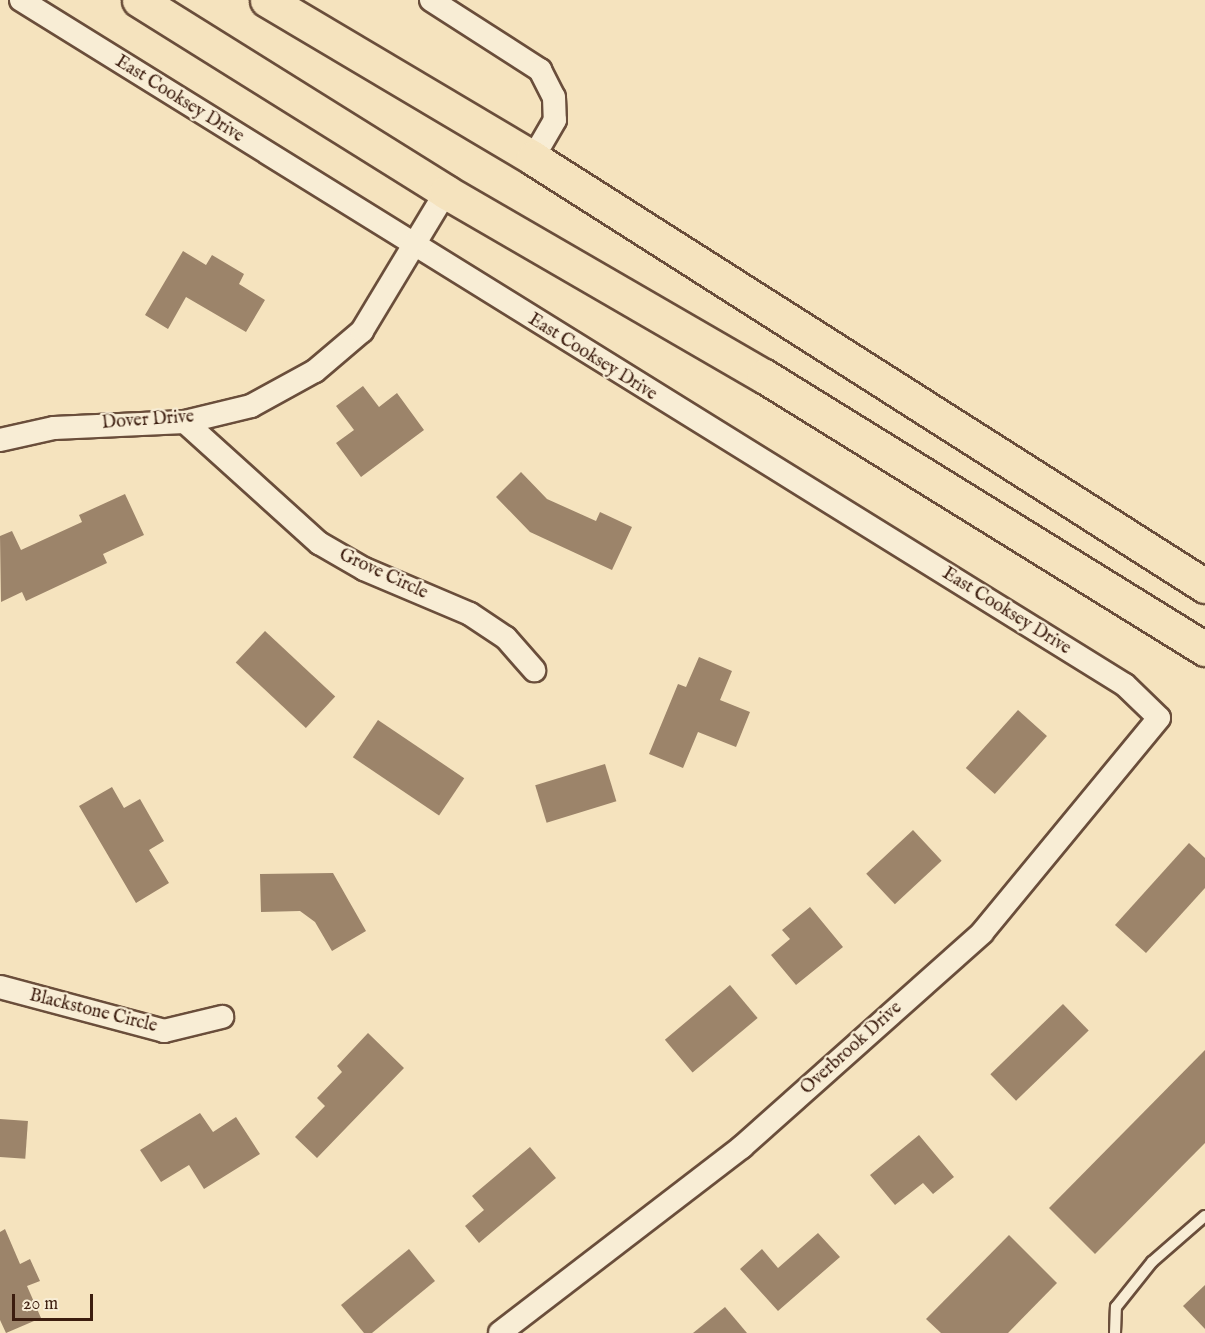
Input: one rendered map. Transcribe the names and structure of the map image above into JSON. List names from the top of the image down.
{
  "streets": {
    "street": [
      "East Cooksey Drive",
      "Dover Drive",
      "Grove Circle",
      "Blackstone Circle",
      "Overbrook Drive"
    ]
  },
  "crossings": [
    ["East Cooksey Drive", "Dover Drive"],
    ["East Cooksey Drive", "Overbrook Drive"],
    ["Dover Drive", "Grove Circle"]
  ],
  "scale_bar": "20 m"
}
